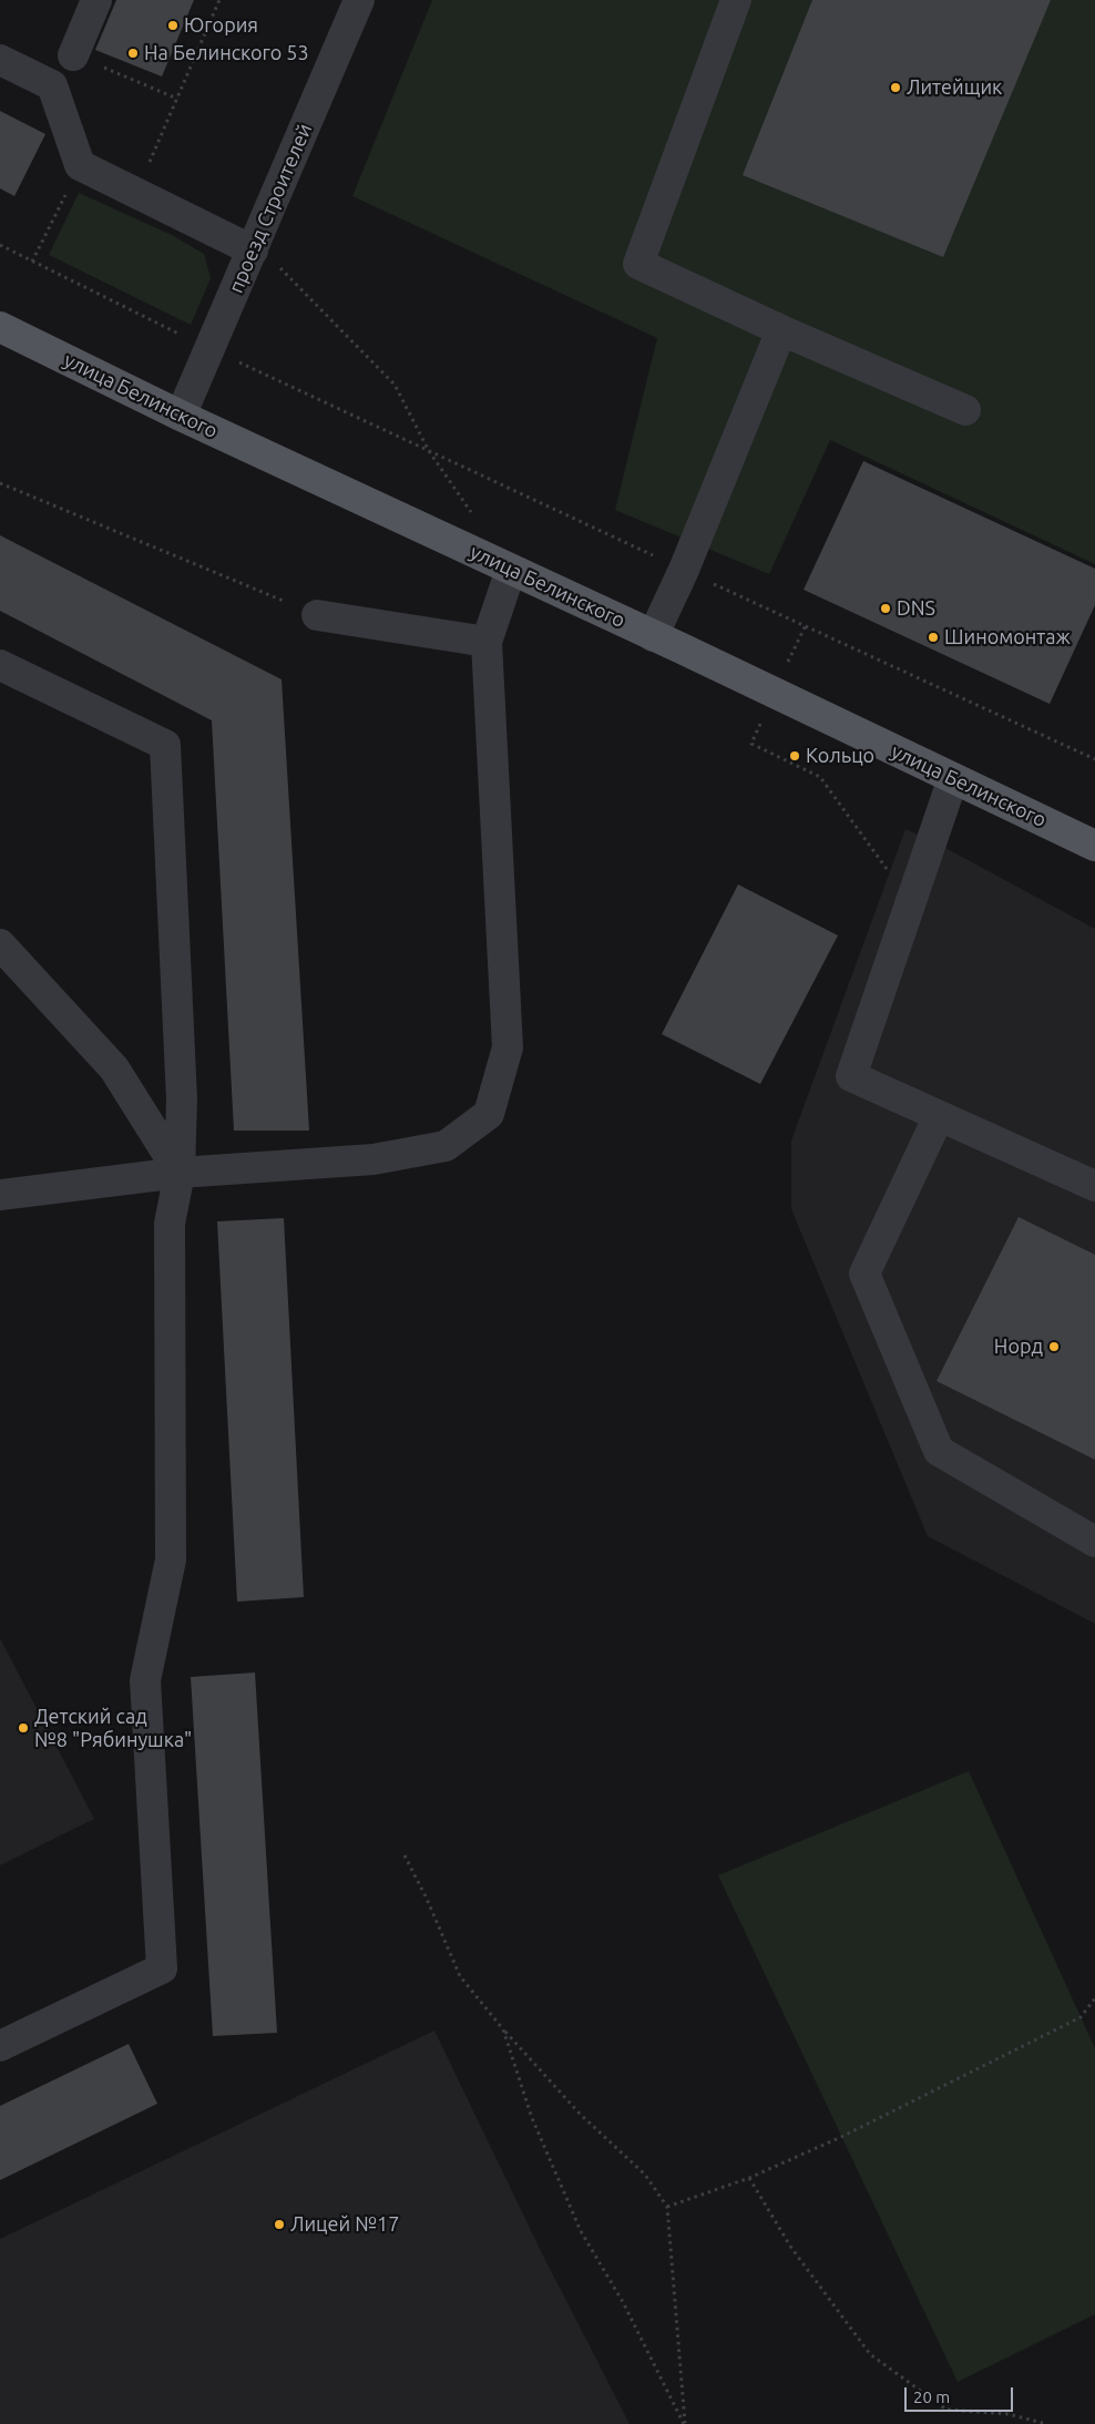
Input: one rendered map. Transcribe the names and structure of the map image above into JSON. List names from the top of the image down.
{
  "streets": {
    "main road": ["улица Белинского"],
    "street": ["проезд Строителей"]
  },
  "crossings": [
    ["проезд Строителей", "улица Белинского"]
  ],
  "places": [
    "Югория",
    "На Белинского 53",
    "Литейщик",
    "DNS",
    "Шиномонтаж",
    "Кольцо",
    "Норд",
    "Детский сад №8 \"Рябинушка\"",
    "Лицей №17"
  ],
  "scale_bar": "20 m"
}
